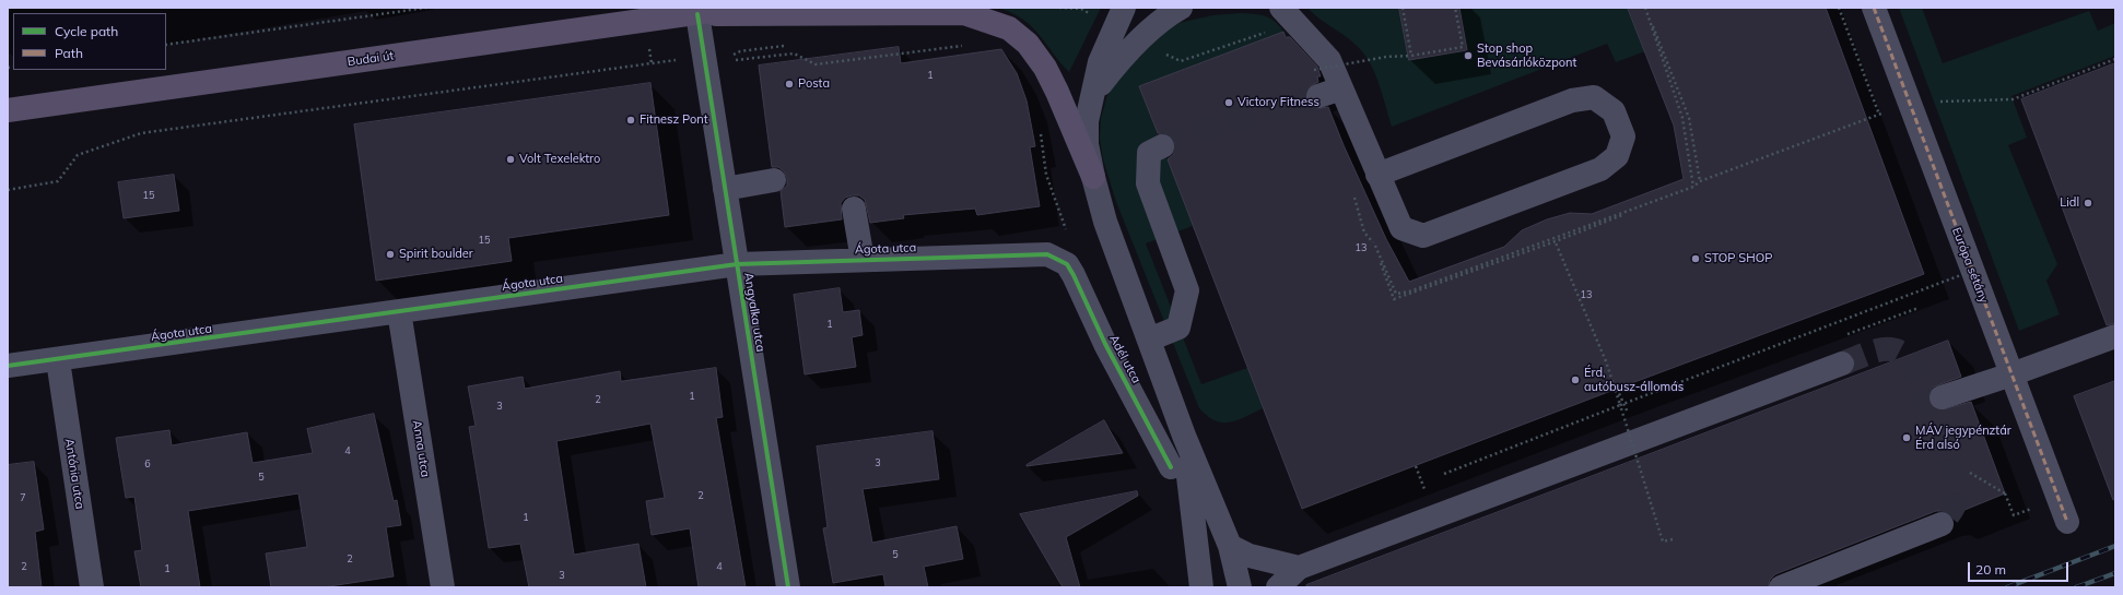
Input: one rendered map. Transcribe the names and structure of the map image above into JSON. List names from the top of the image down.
{
  "streets": {
    "main road": ["Budai út"],
    "street": [
      "Ágota utca",
      "Európa sétány",
      "Angyalka utca",
      "Adél utca",
      "Anna utca",
      "Antónia utca"
    ]
  },
  "crossings": [
    ["Budai út", "Angyalka utca"],
    ["Ágota utca", "Angyalka utca"],
    ["Ágota utca", "Adél utca"],
    ["Ágota utca", "Anna utca"],
    ["Ágota utca", "Antónia utca"]
  ],
  "places": [
    "Stop shop Bevásárlóközpont",
    "Posta",
    "Victory Fitness",
    "Fitnesz Pont",
    "Volt Texelektro",
    "Lidl",
    "Spirit boulder",
    "STOP SHOP",
    "Érd, autóbusz-állomás",
    "MÁV jegypénztár Érd alsó"
  ],
  "house_numbers": [
    "1",
    "15",
    "15",
    "13",
    "13",
    "1",
    "1",
    "2",
    "3",
    "4",
    "3",
    "6",
    "5",
    "2",
    "7",
    "1",
    "5",
    "2",
    "2",
    "4",
    "1",
    "3"
  ],
  "legend": ["Cycle path", "Path"],
  "scale_bar": "20 m"
}
